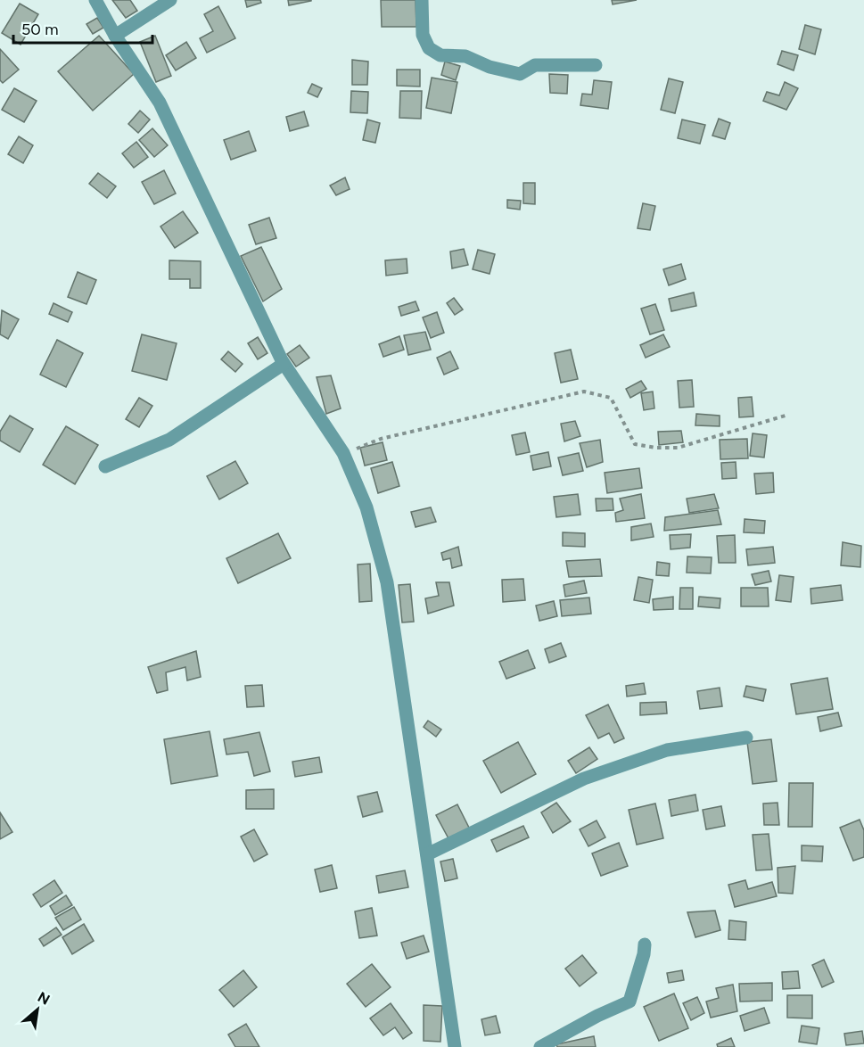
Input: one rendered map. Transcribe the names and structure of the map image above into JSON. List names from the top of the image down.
{
  "scale_bar": "50 m",
  "north": "top right"
}
